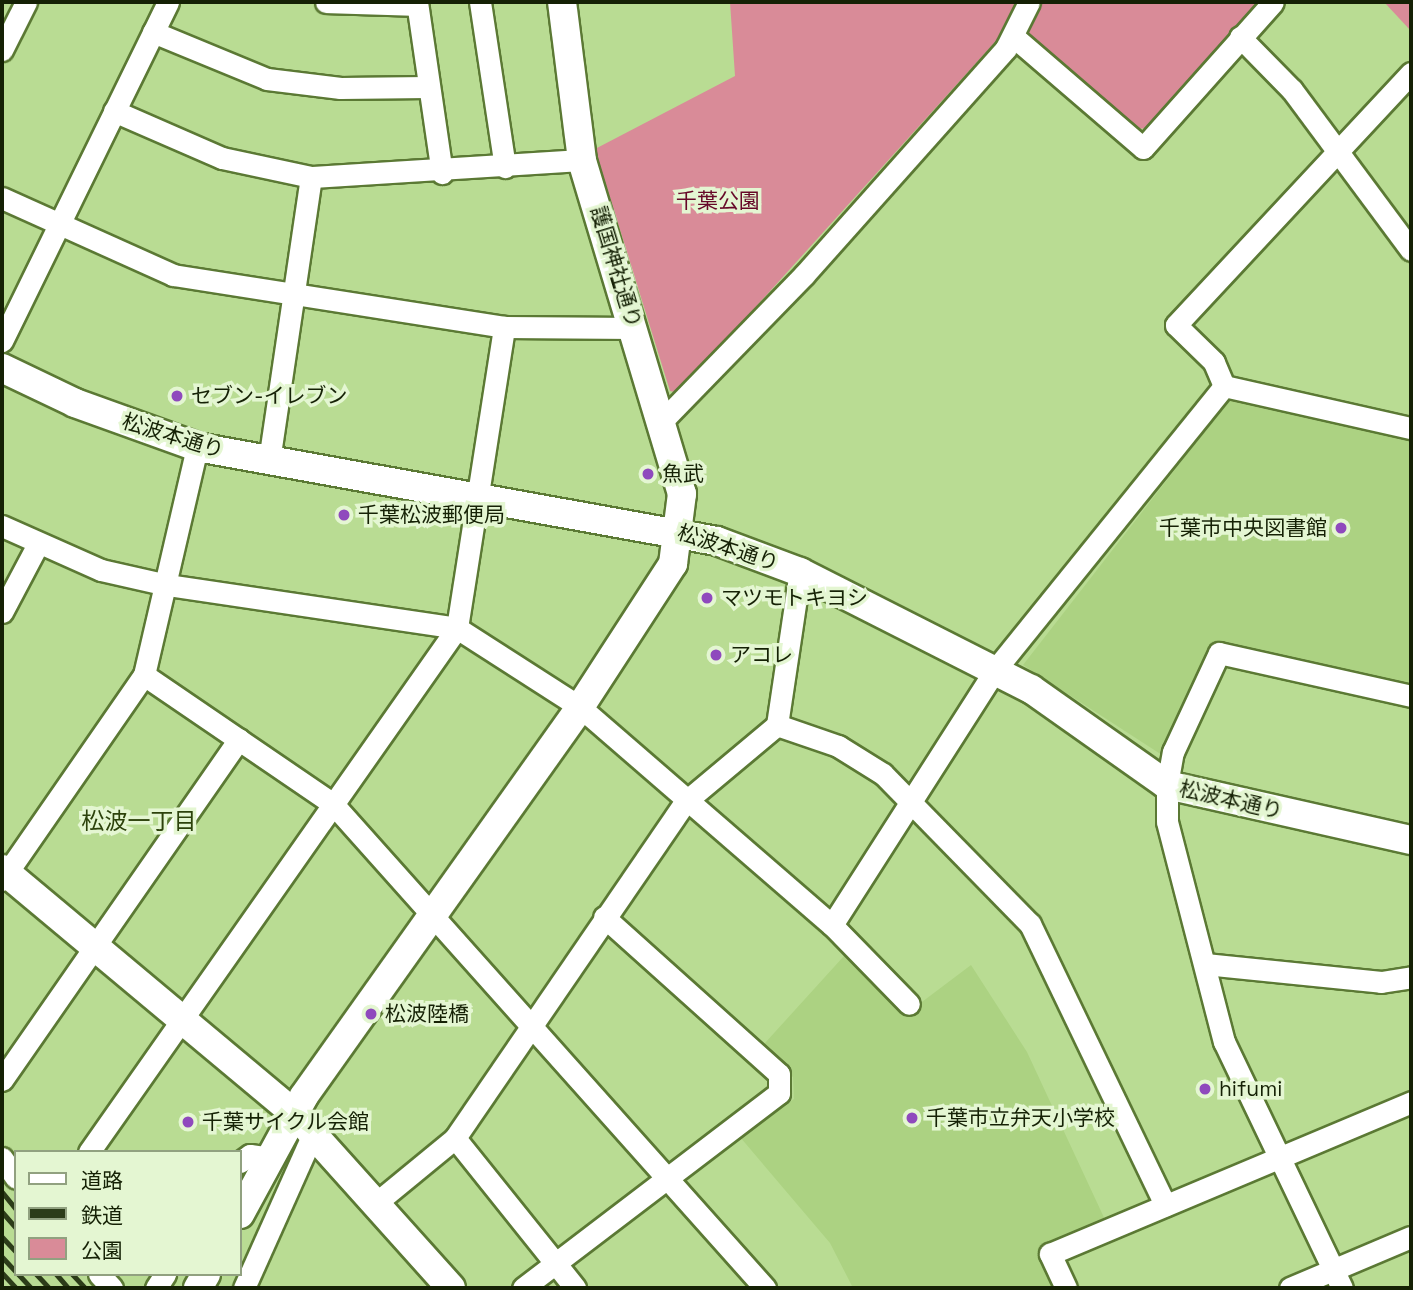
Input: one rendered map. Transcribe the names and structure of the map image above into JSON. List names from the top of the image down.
{
  "streets": {
    "street": ["護国神社通り", "松波本通り"]
  },
  "crossings": [
    ["護国神社通り", "松波本通り"]
  ],
  "districts": ["松波一丁目"],
  "parks": ["千葉公園"],
  "places": [
    "セブン-イレブン",
    "魚武",
    "千葉松波郵便局",
    "千葉市中央図書館",
    "マツモトキヨシ",
    "アコレ",
    "松波陸橋",
    "hifumi",
    "千葉市立弁天小学校",
    "千葉サイクル会館"
  ],
  "legend": ["道路", "鉄道", "公園"]
}
